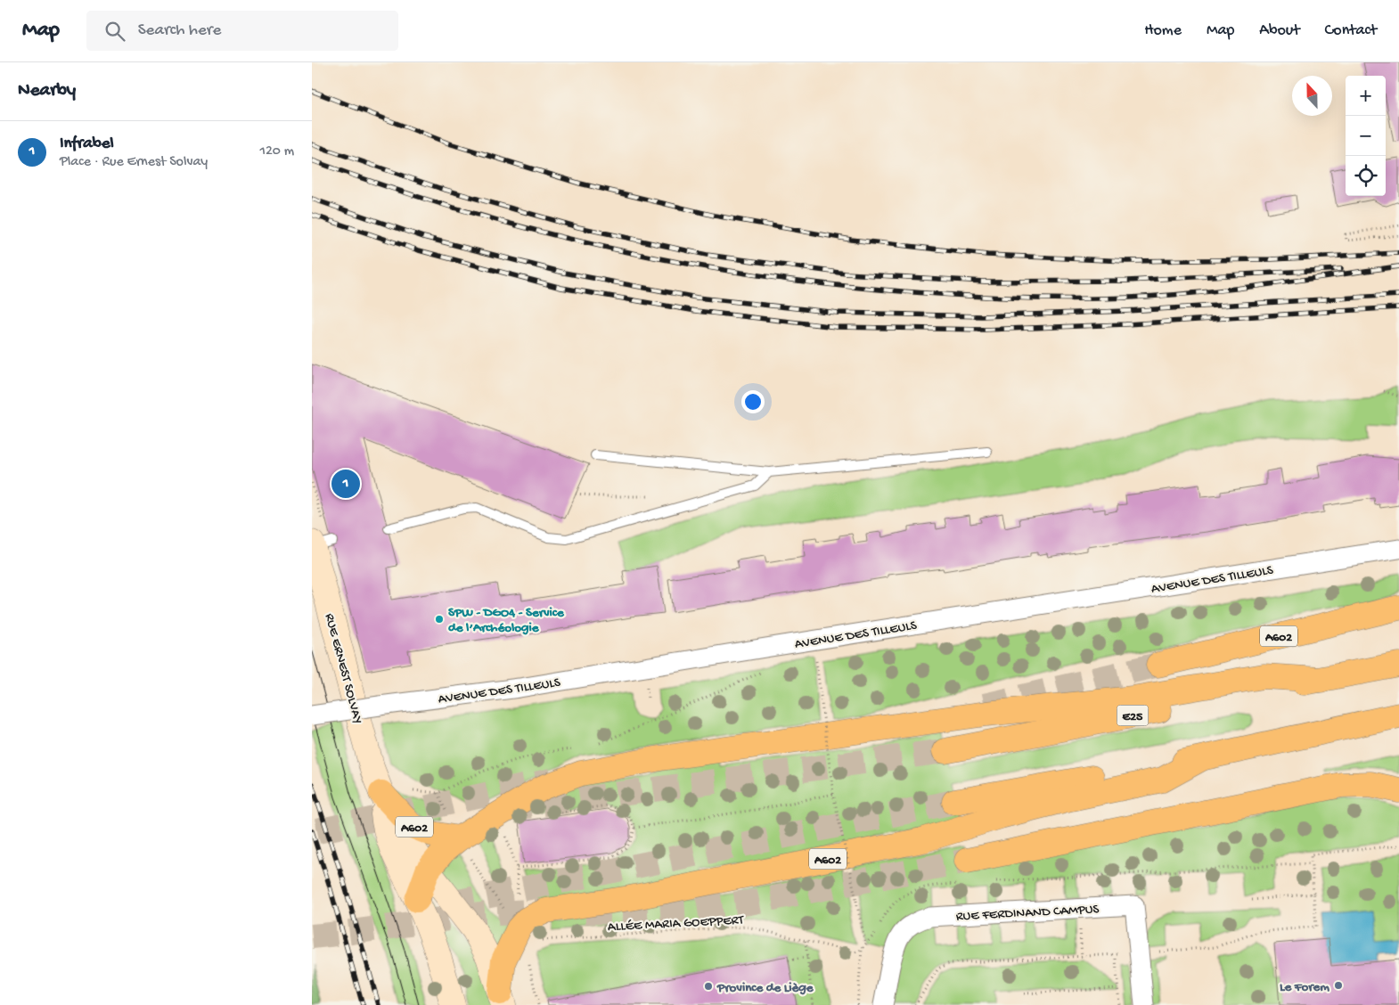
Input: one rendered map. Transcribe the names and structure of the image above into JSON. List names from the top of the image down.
{
  "streets": {
    "highway": ["A602", "E25"],
    "street": ["AVENUE DES TILLEULS", "RUE ERNEST SOLVAY", "RUE FERDINAND CAMPUS"],
    "path": ["ALLÉE MARIA GOEPPERT"]
  },
  "crossings": [
    ["A602", "RUE ERNEST SOLVAY"],
    ["A602", "E25"],
    ["A602", "ALLÉE MARIA GOEPPERT"]
  ],
  "places": ["SPW - DGO4 - Service de l’Archéologie", "Le Forem", "Province de Liège"],
  "north": "top",
  "page": {
    "header": "Map",
    "search": "Search here",
    "nav": [
      "Home",
      "Map",
      "About",
      "Contact"
    ],
    "heading": "Nearby",
    "map_buttons": ["+", "−"],
    "list": [
      {
        "mark": "1",
        "name": "Infrabel",
        "note": "Place · Rue Ernest Solvay",
        "value": "120 m"
      }
    ],
    "pins": "1"
  }
}
